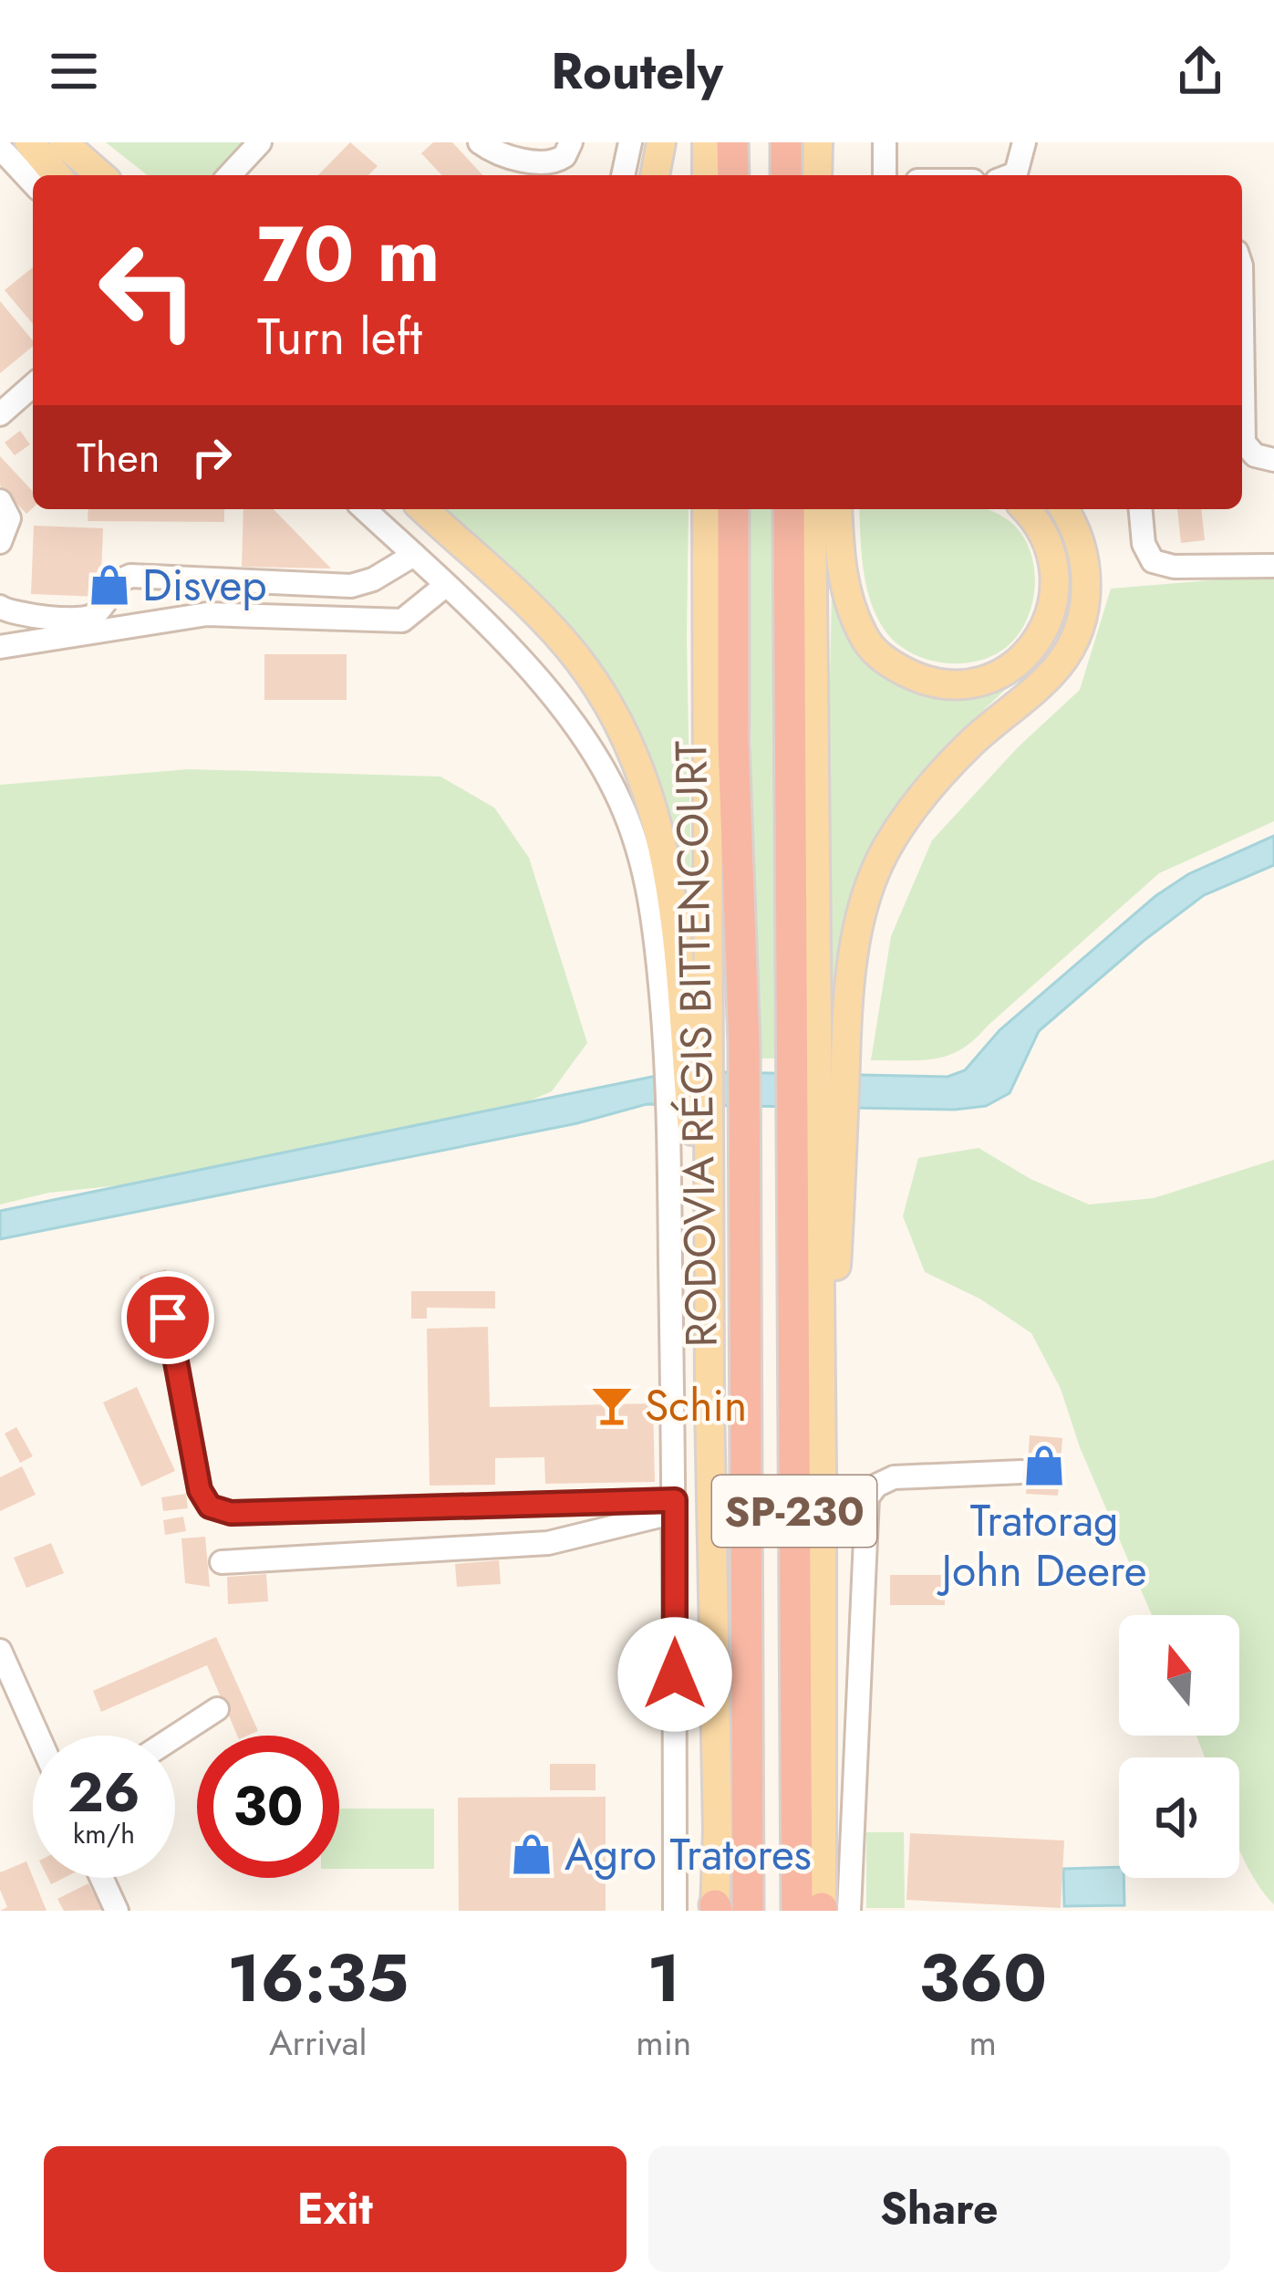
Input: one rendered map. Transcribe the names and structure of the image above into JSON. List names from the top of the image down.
{
  "streets": {
    "highway": ["RODOVIA RÉGIS BITTENCOURT", "SP-230"]
  },
  "places": {
    "shop": ["Disvep", "Tratorag John Deere", "Agro Tratores"],
    "bar": ["Schin"]
  },
  "north": "top",
  "page": {
    "header": "Routely",
    "turn": ["70 m", "Turn left"],
    "then": "Then",
    "speed": "26 km/h",
    "limit": "30",
    "eta": [
      "16:35",
      "Arrival",
      "1",
      "min",
      "360",
      "m"
    ],
    "buttons": ["Exit", "Share"]
  }
}
